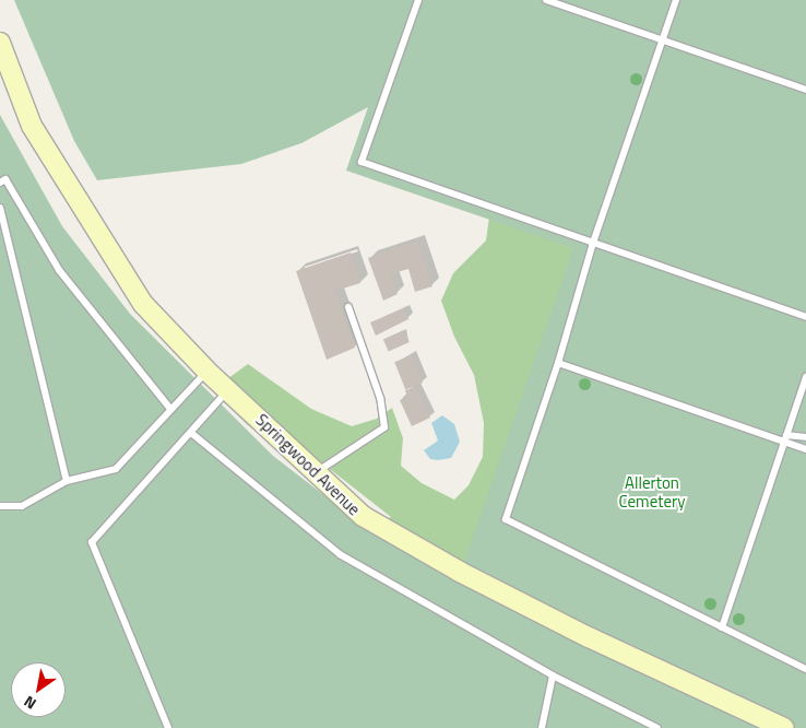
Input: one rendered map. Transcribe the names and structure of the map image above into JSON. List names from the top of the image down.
{
  "streets": {
    "street": ["Springwood Avenue"]
  },
  "parks": ["Allerton Cemetery"],
  "north": "bottom left"
}
